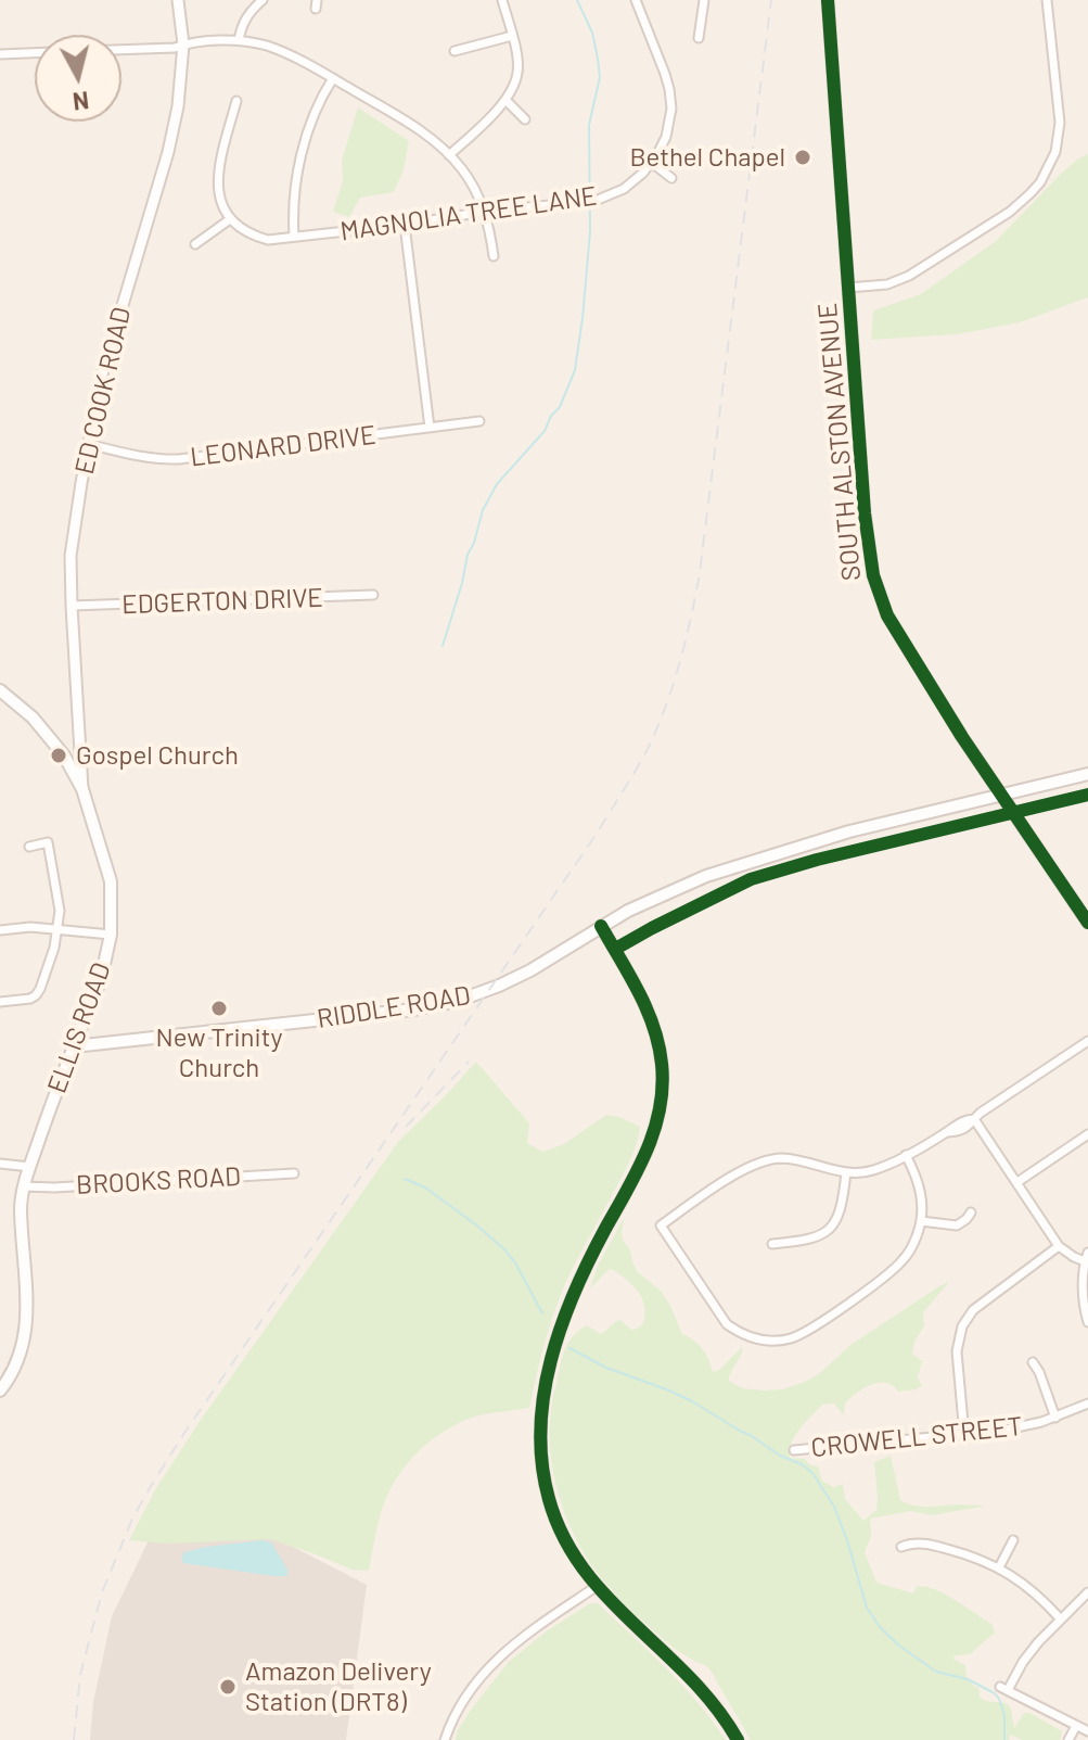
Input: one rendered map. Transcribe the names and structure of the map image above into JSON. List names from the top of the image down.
{
  "streets": {
    "main road": ["RIDDLE ROAD", "ELLIS ROAD"],
    "street": [
      "MAGNOLIA TREE LANE",
      "ED COOK ROAD",
      "SOUTH ALSTON AVENUE",
      "LEONARD DRIVE",
      "EDGERTON DRIVE",
      "BROOKS ROAD",
      "CROWELL STREET"
    ]
  },
  "crossings": [
    ["ED COOK ROAD", "LEONARD DRIVE"],
    ["ED COOK ROAD", "EDGERTON DRIVE"],
    ["ED COOK ROAD", "ELLIS ROAD"],
    ["SOUTH ALSTON AVENUE", "RIDDLE ROAD"],
    ["RIDDLE ROAD", "ELLIS ROAD"],
    ["ELLIS ROAD", "BROOKS ROAD"]
  ],
  "places": [
    "Bethel Chapel",
    "Gospel Church",
    "New Trinity Church",
    "Amazon Delivery Station (DRT8)"
  ],
  "north": "bottom"
}
